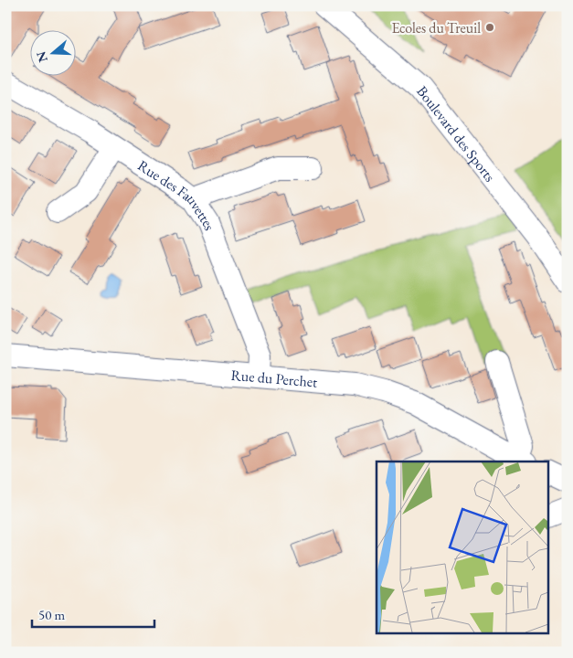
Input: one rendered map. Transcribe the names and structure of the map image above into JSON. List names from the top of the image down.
{
  "streets": {
    "street": ["Boulevard des Sports", "Rue des Fauvettes", "Rue du Perchet"]
  },
  "crossings": [
    ["Rue des Fauvettes", "Rue du Perchet"]
  ],
  "places": ["Ecoles du Treuil"],
  "scale_bar": "50 m",
  "north": "left"
}
